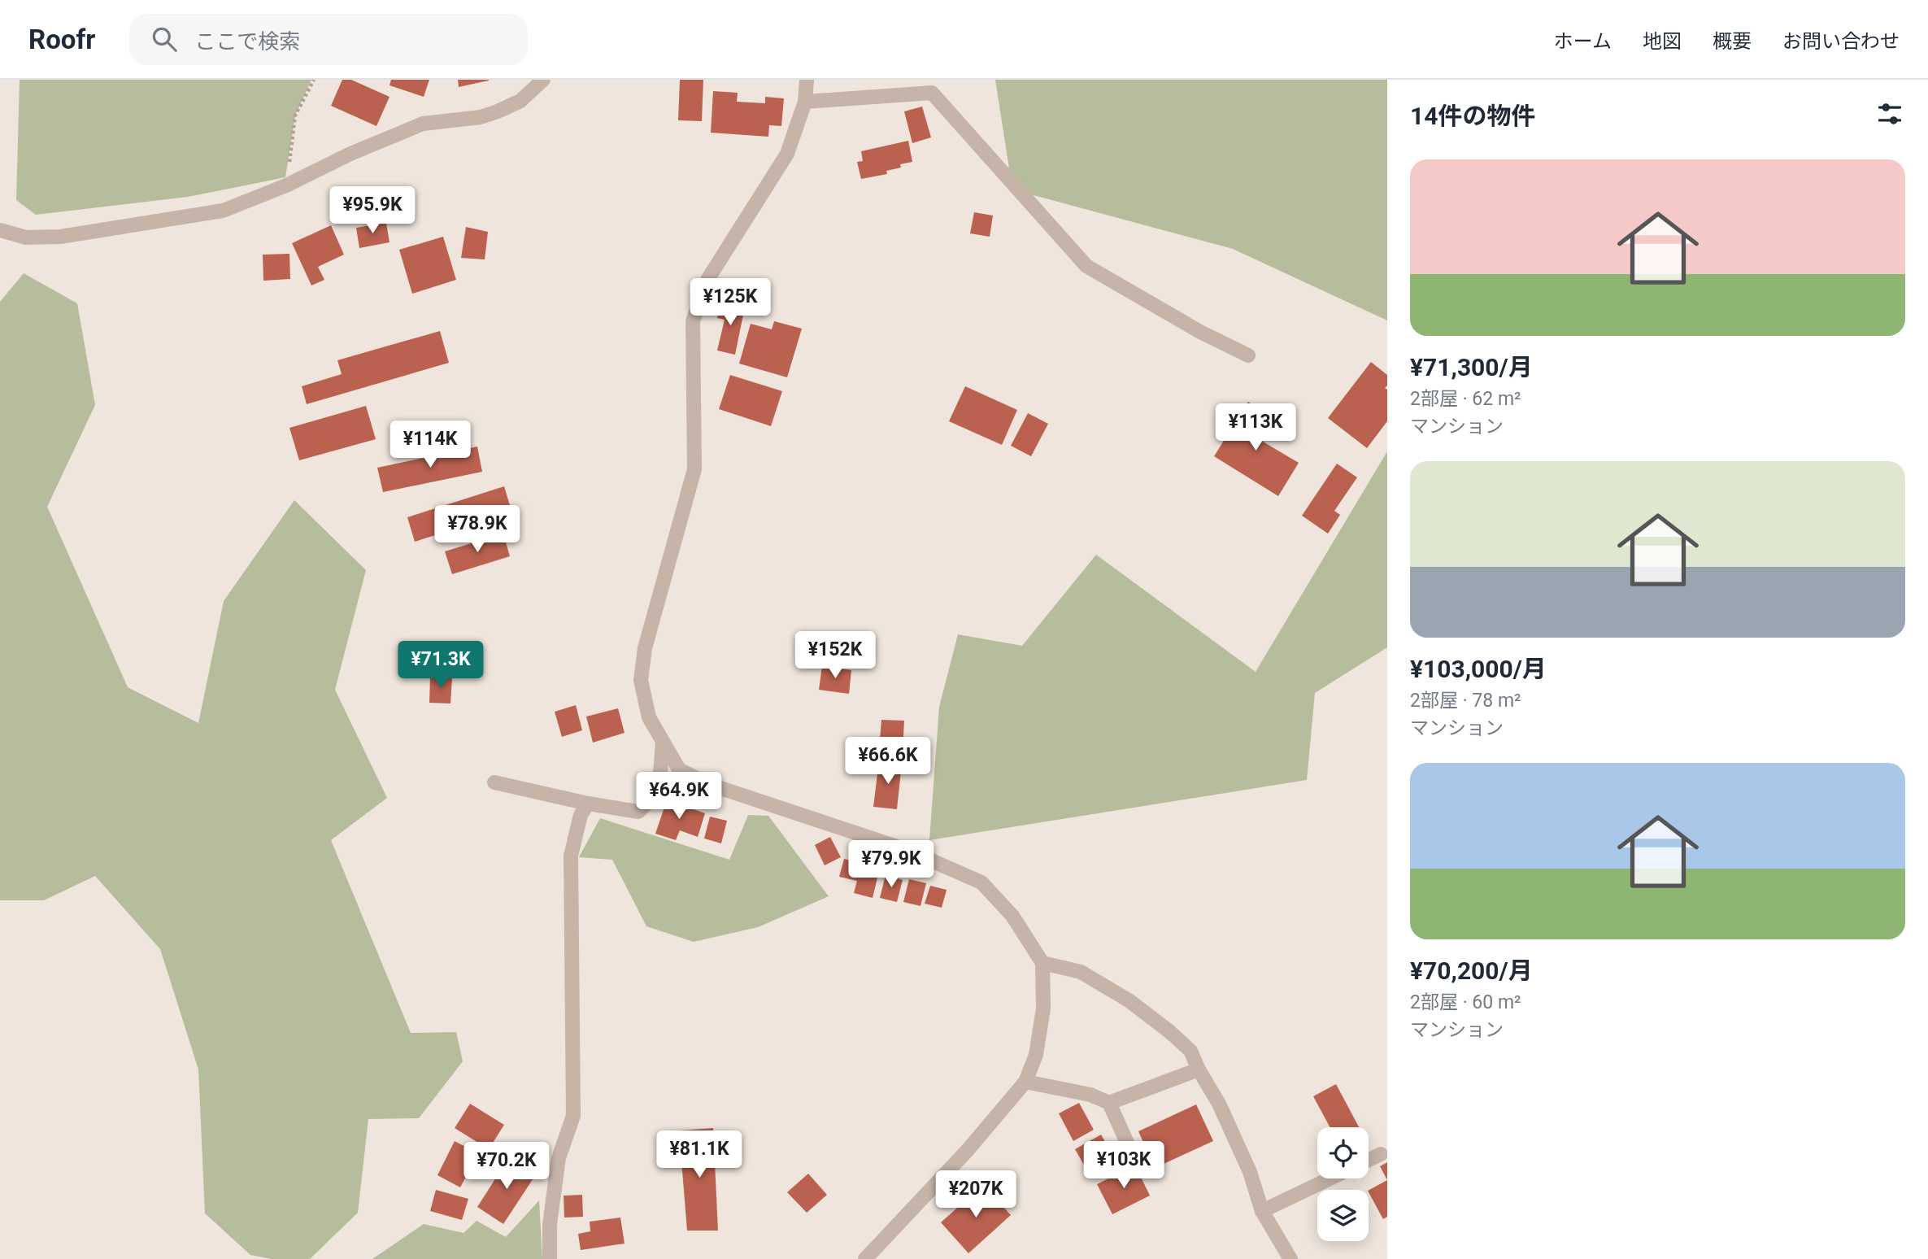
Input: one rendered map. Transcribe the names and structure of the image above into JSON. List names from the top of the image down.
{
  "page": {
    "header": "Roofr",
    "search": "ここで検索",
    "nav": [
      "ホーム",
      "地図",
      "概要",
      "お問い合わせ"
    ],
    "heading": "14件の物件",
    "list": [
      {
        "name": "¥71,300/月",
        "note": "2部屋 · 62 m² · マンション"
      },
      {
        "name": "¥103,000/月",
        "note": "2部屋 · 78 m² · マンション"
      },
      {
        "name": "¥70,200/月",
        "note": "2部屋 · 60 m² · マンション"
      }
    ],
    "price": [
      "¥95.9K",
      "¥125K",
      "¥113K",
      "¥114K",
      "¥78.9K",
      "¥152K",
      "¥71.3K",
      "¥66.6K",
      "¥64.9K",
      "¥79.9K",
      "¥81.1K",
      "¥103K",
      "¥70.2K",
      "¥207K"
    ]
  }
}
